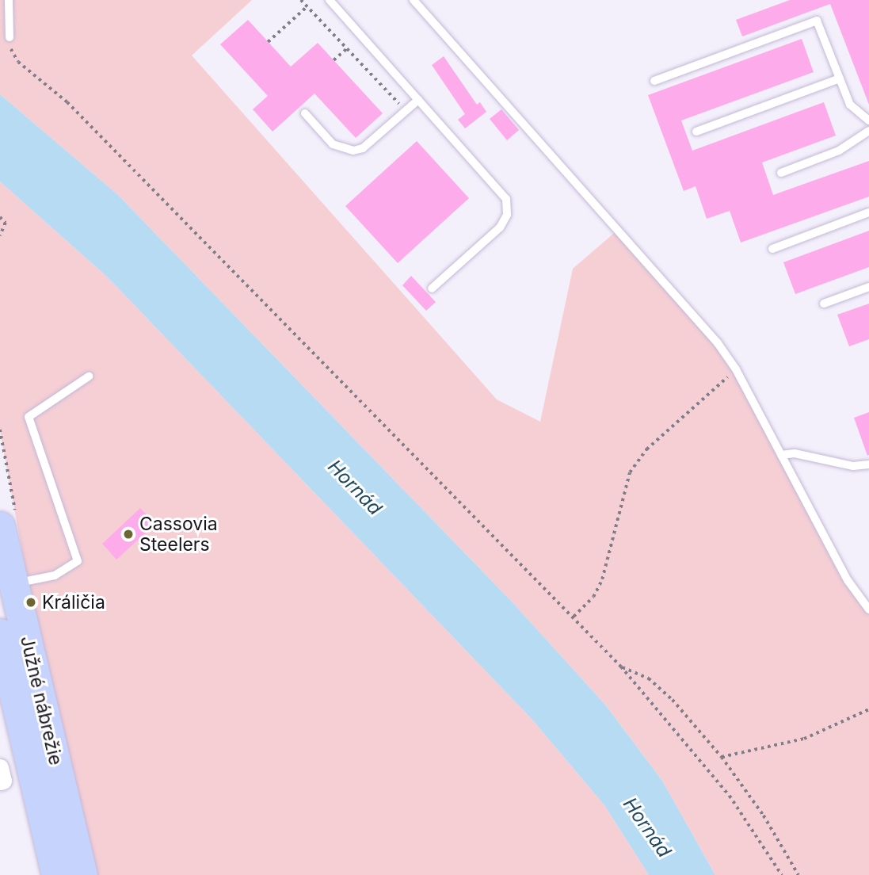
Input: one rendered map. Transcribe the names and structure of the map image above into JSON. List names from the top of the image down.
{
  "streets": {
    "highway": ["Južné nábrežie"]
  },
  "water": ["Hornád"],
  "places": ["Cassovia Steelers", "Králičia"]
}
